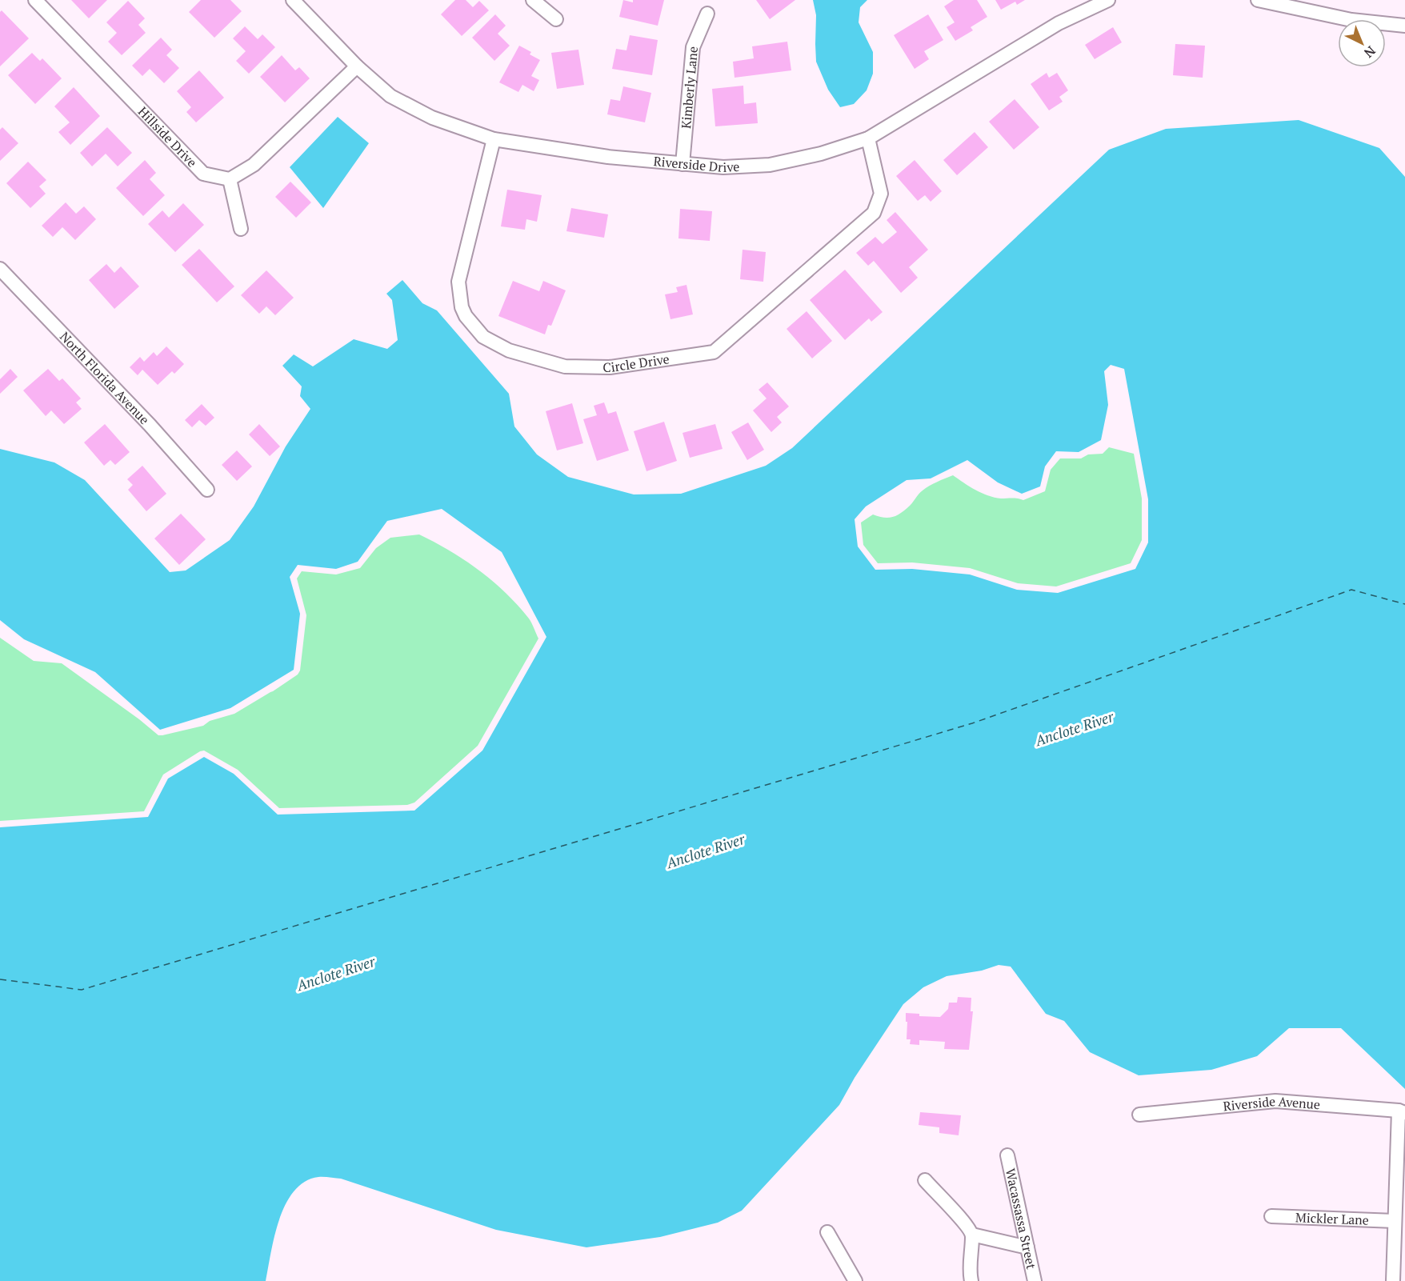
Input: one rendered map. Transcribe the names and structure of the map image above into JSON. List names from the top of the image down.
{
  "streets": {
    "street": [
      "Kimberly Lane",
      "Hillside Drive",
      "Riverside Drive",
      "Circle Drive",
      "North Florida Avenue",
      "Riverside Avenue",
      "Wacassassa Street",
      "Mickler Lane"
    ]
  },
  "crossings": [
    ["Kimberly Lane", "Riverside Drive"],
    ["Riverside Drive", "Circle Drive"]
  ],
  "water": ["Anclote River"],
  "north": "bottom right"
}
